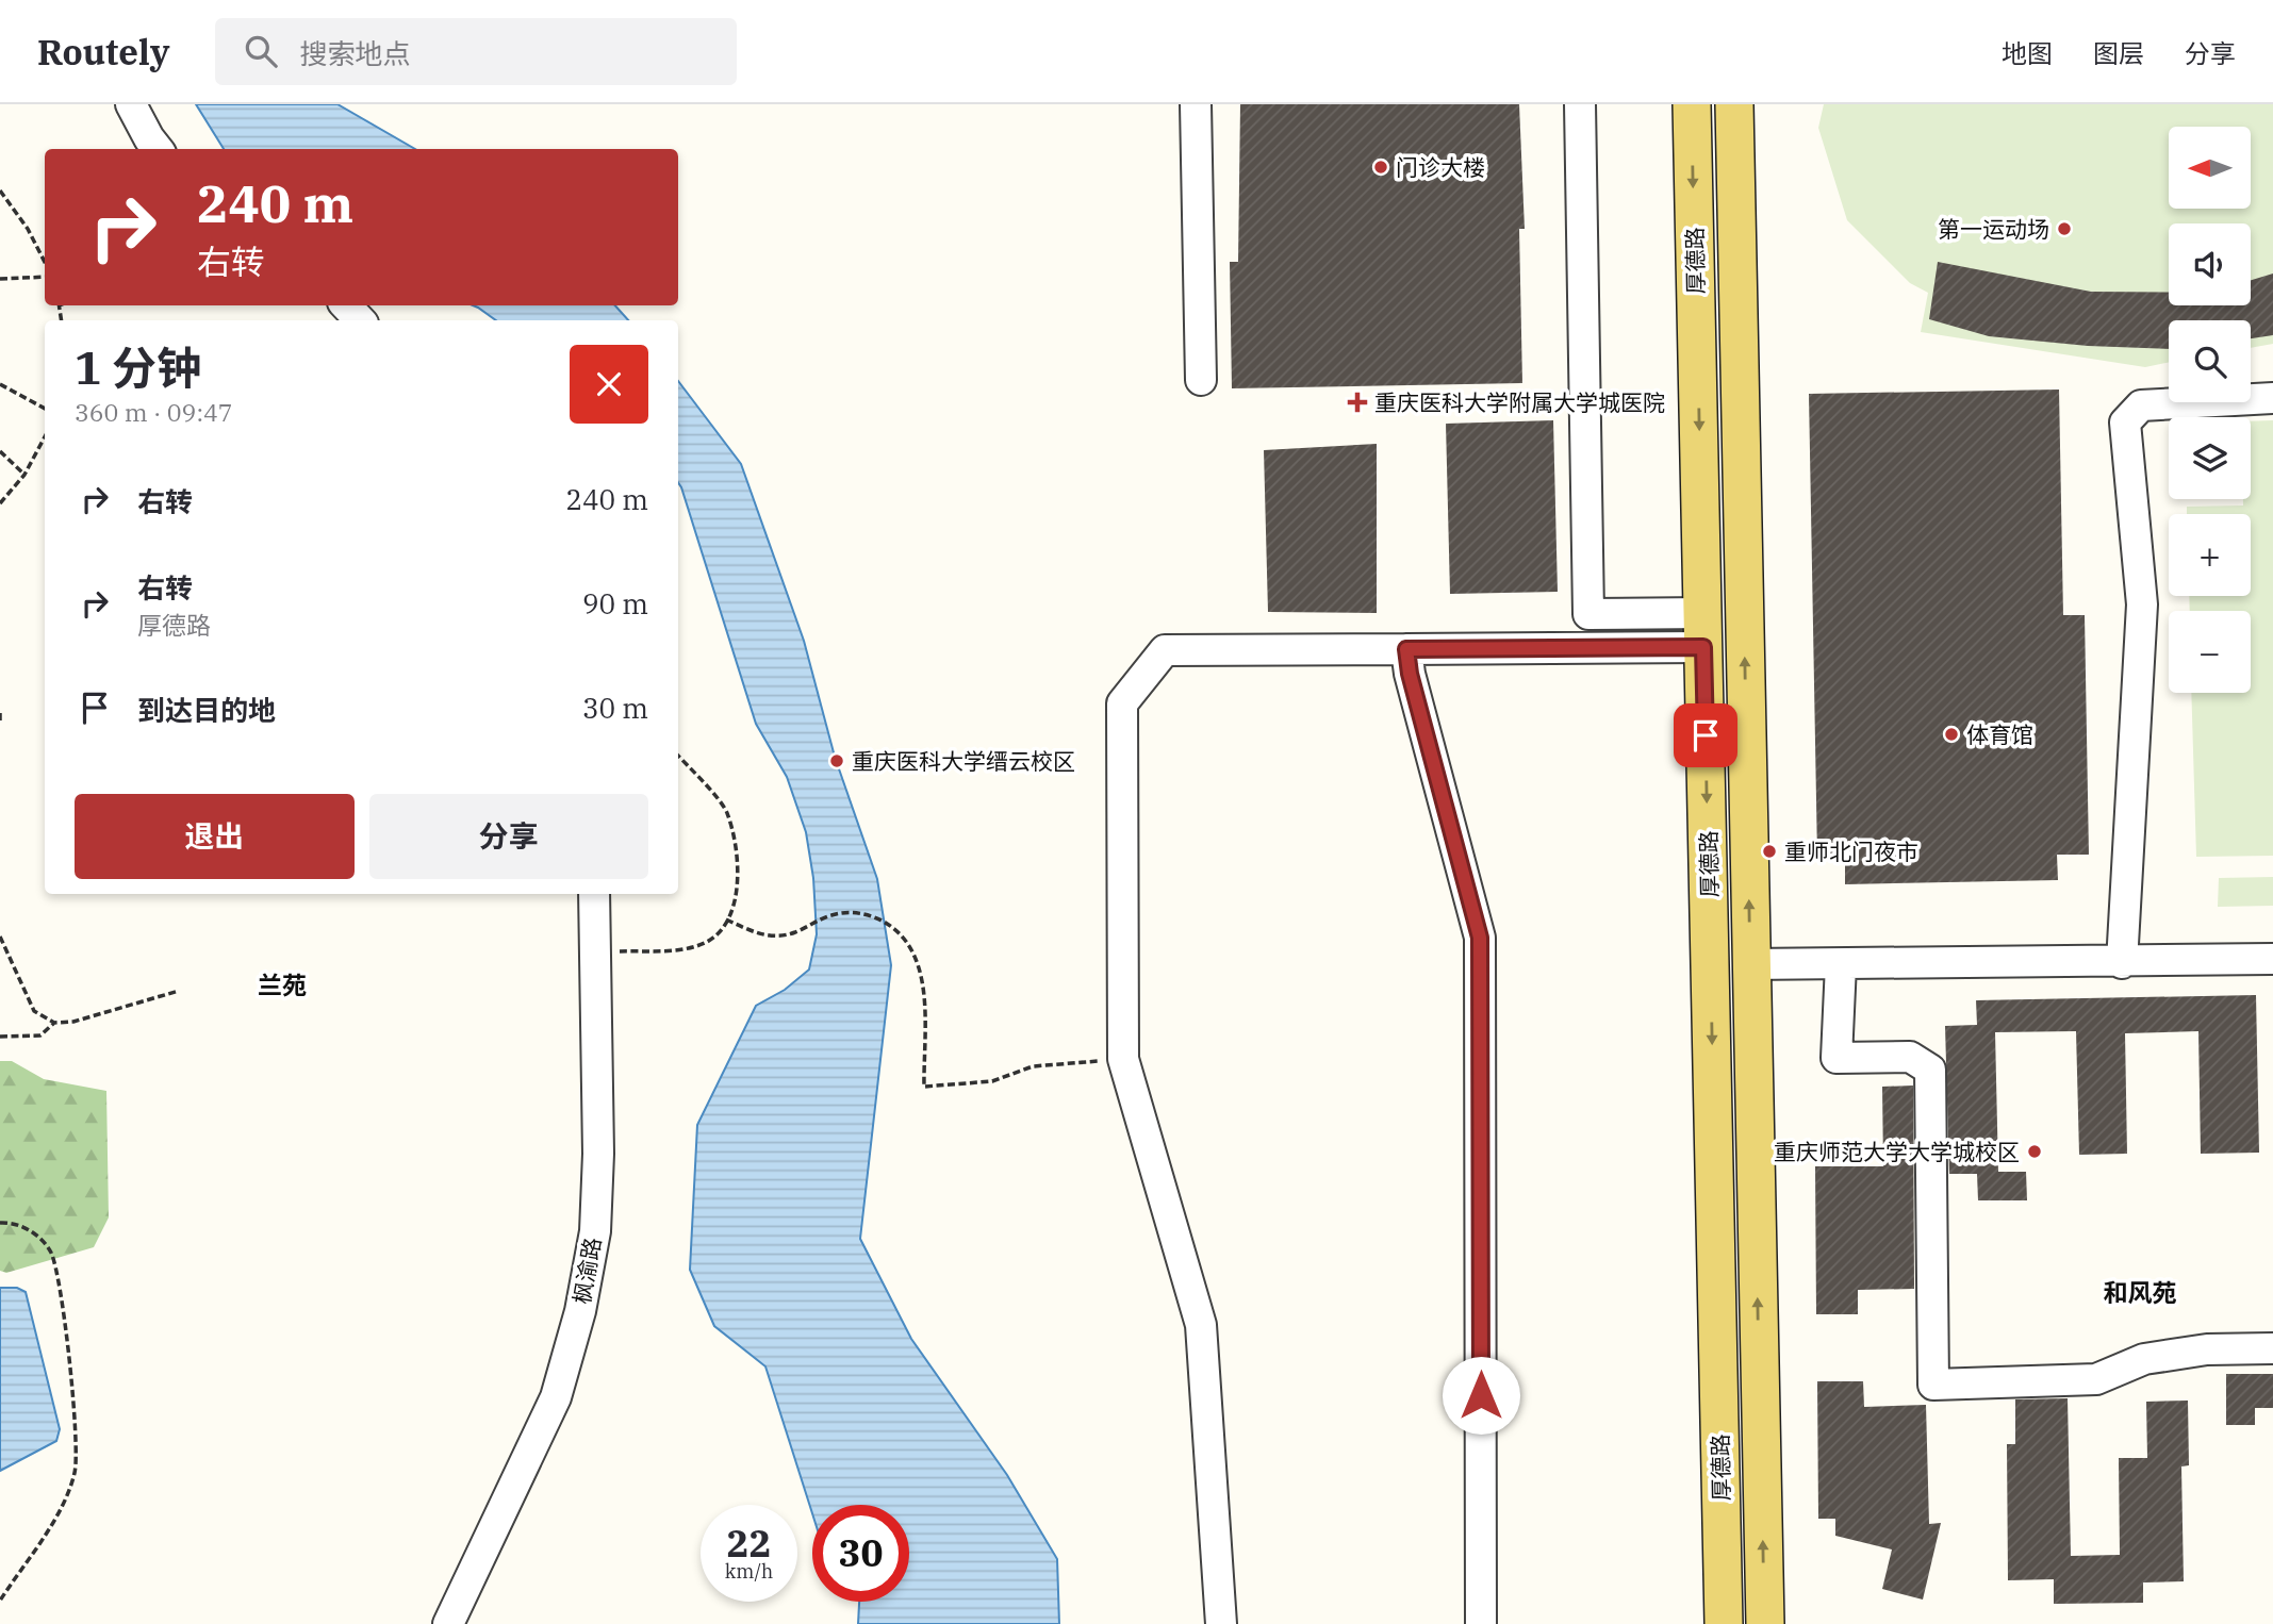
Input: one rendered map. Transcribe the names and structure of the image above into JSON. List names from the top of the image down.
{
  "streets": {
    "main road": ["厚德路"],
    "street": ["枫渝路"]
  },
  "districts": ["兰苑", "和风苑"],
  "places": {
    "other": [
      "门诊大楼",
      "第一运动场",
      "体育馆",
      "重庆医科大学缙云校区",
      "重师北门夜市",
      "重庆师范大学大学城校区"
    ],
    "health": ["重庆医科大学附属大学城医院"]
  },
  "north": "left",
  "page": {
    "header": "Routely",
    "search": "搜索地点",
    "nav": ["地图", "图层", "分享"],
    "map_buttons": ["+", "−"],
    "turn": ["240 m", "右转"],
    "heading": ["1 分钟", "360 m · 09:47"],
    "list": [
      {
        "name": "右转",
        "value": "240 m"
      },
      {
        "name": "右转",
        "note": "厚德路",
        "value": "90 m"
      },
      {
        "name": "到达目的地",
        "value": "30 m"
      }
    ],
    "buttons": ["退出", "分享"],
    "speed": "22 km/h",
    "limit": "30"
  }
}
